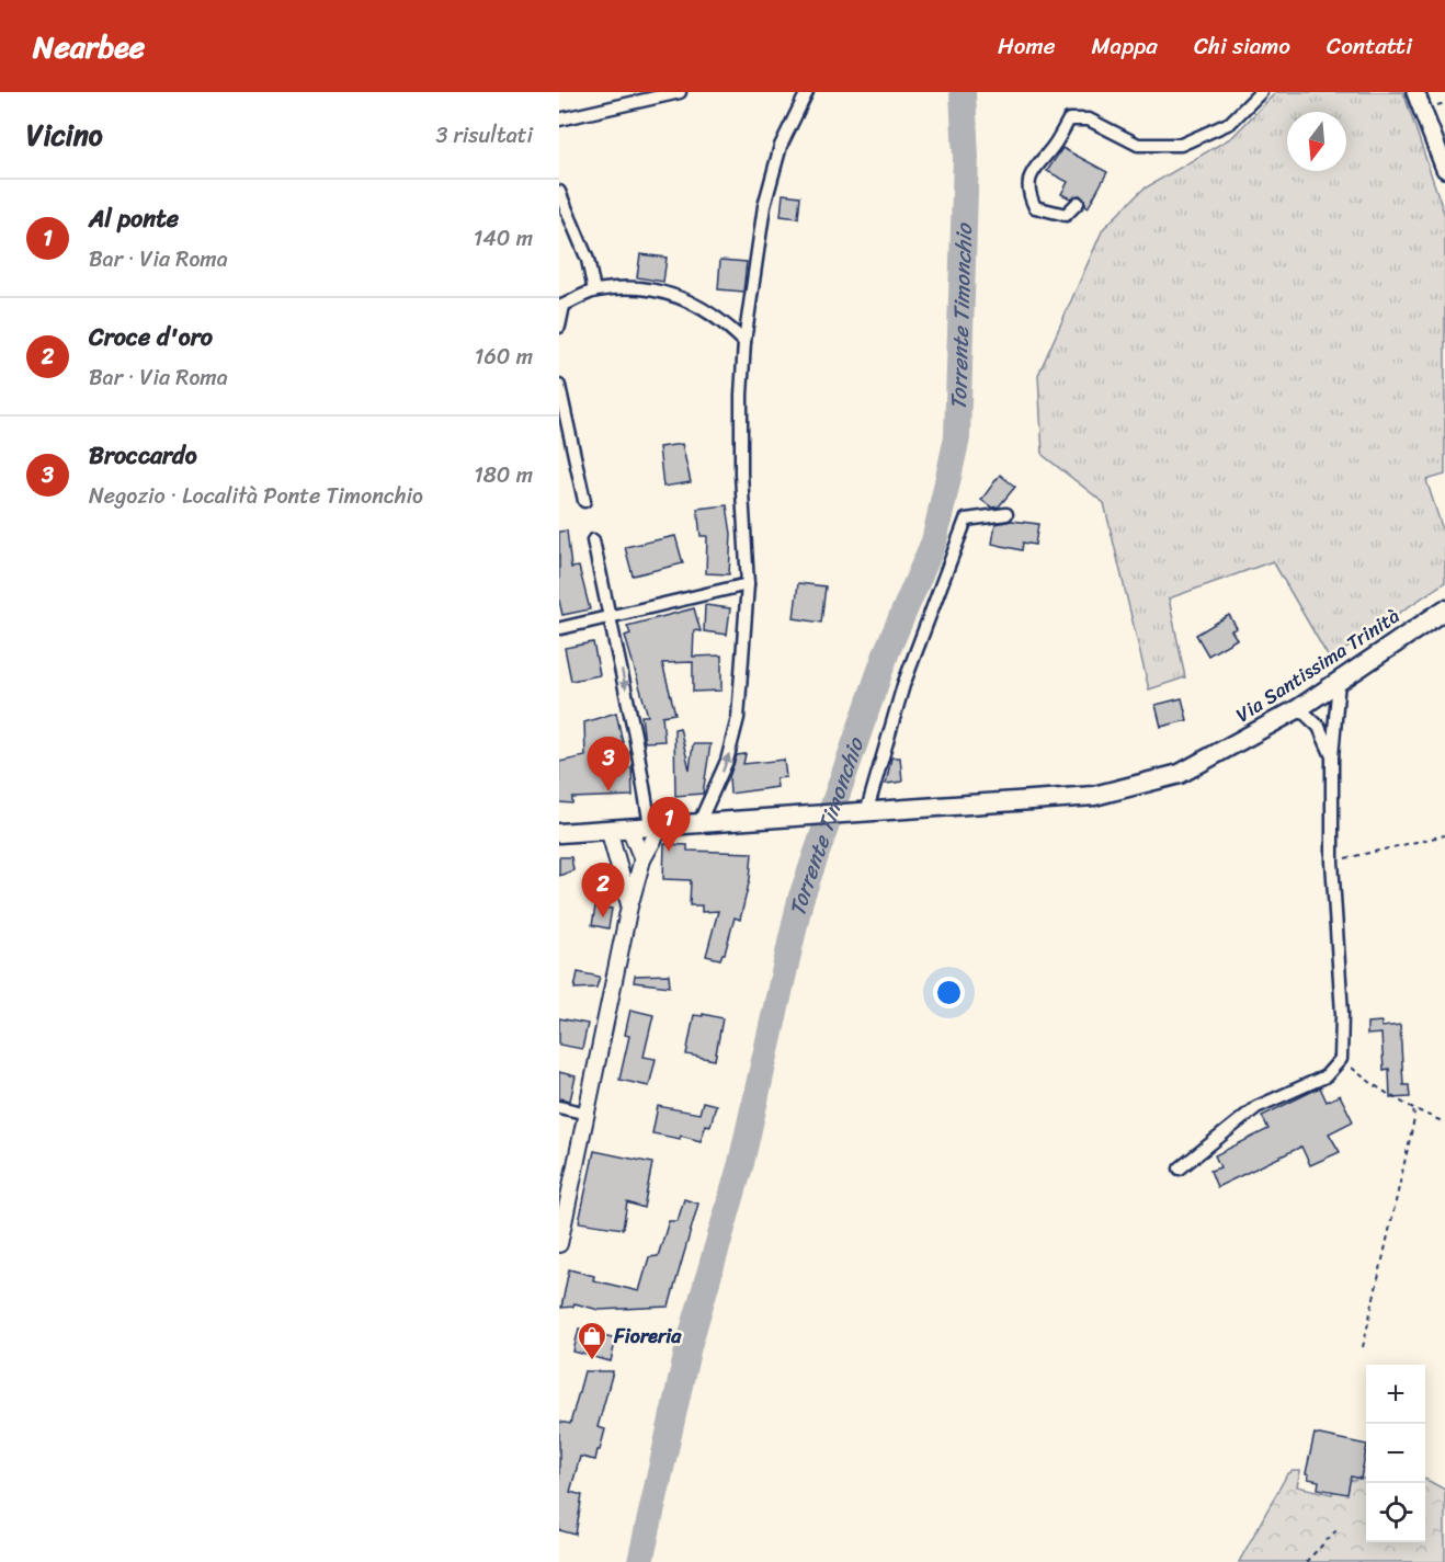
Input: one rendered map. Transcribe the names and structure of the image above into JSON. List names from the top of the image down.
{
  "streets": {
    "main road": ["Via Santissima Trinità"]
  },
  "water": ["Torrente Timonchio"],
  "places": {
    "shop": ["Fioreria"]
  },
  "north": "bottom",
  "page": {
    "header": "Nearbee",
    "nav": [
      "Home",
      "Mappa",
      "Chi siamo",
      "Contatti"
    ],
    "heading": ["Vicino", "3 risultati"],
    "list": [
      {
        "mark": "1",
        "name": "Al ponte",
        "note": "Bar · Via Roma",
        "value": "140 m"
      },
      {
        "mark": "2",
        "name": "Croce d'oro",
        "note": "Bar · Via Roma",
        "value": "160 m"
      },
      {
        "mark": "3",
        "name": "Broccardo",
        "note": "Negozio · Località Ponte Timonchio",
        "value": "180 m"
      }
    ],
    "pins": ["3", "1", "2"],
    "map_buttons": ["+", "−"]
  }
}
